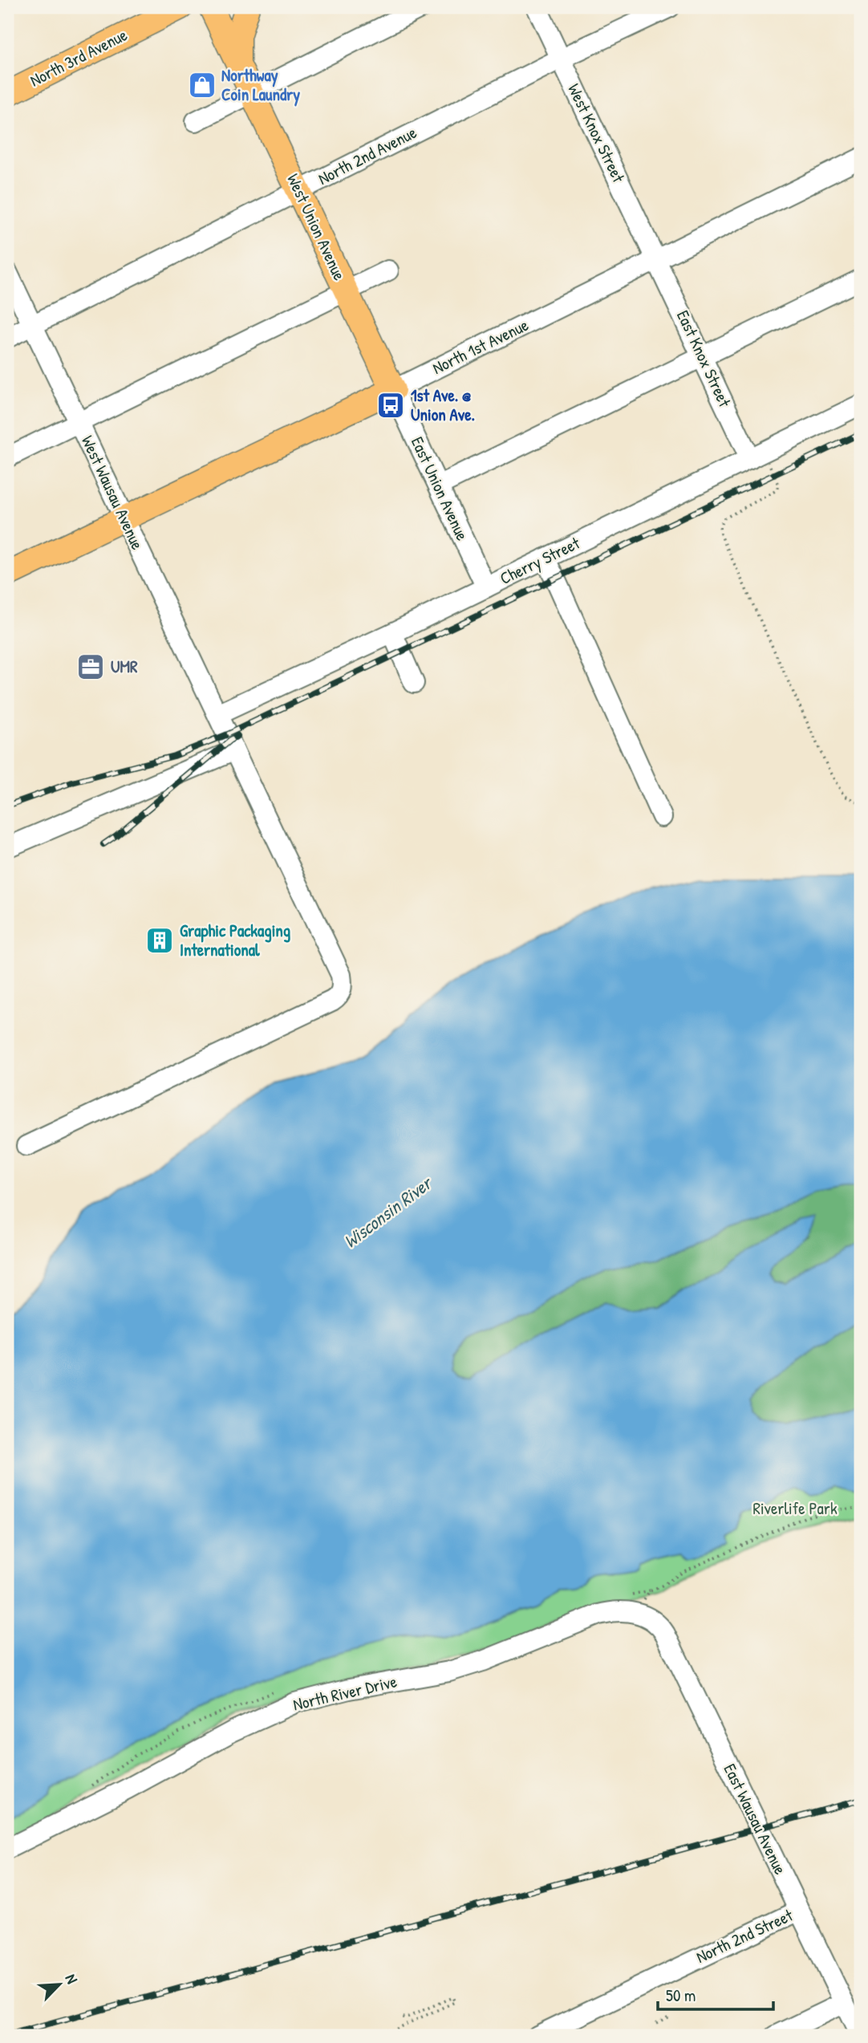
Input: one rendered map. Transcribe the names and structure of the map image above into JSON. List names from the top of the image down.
{
  "streets": {
    "main road": ["North 3rd Avenue", "West Union Avenue", "North 1st Avenue"],
    "street": [
      "West Knox Street",
      "North 2nd Avenue",
      "East Knox Street",
      "East Union Avenue",
      "West Wausau Avenue",
      "Cherry Street",
      "North River Drive",
      "East Wausau Avenue",
      "North 2nd Street"
    ]
  },
  "crossings": [
    ["West Knox Street", "North 2nd Avenue"],
    ["West Knox Street", "North 1st Avenue"],
    ["West Knox Street", "East Knox Street"],
    ["North 2nd Avenue", "West Union Avenue"],
    ["North 2nd Avenue", "West Wausau Avenue"],
    ["West Union Avenue", "North 1st Avenue"],
    ["West Union Avenue", "East Union Avenue"],
    ["North 1st Avenue", "East Knox Street"],
    ["North 1st Avenue", "East Union Avenue"],
    ["North 1st Avenue", "West Wausau Avenue"],
    ["East Knox Street", "Cherry Street"],
    ["East Union Avenue", "Cherry Street"],
    ["West Wausau Avenue", "Cherry Street"],
    ["North River Drive", "East Wausau Avenue"],
    ["East Wausau Avenue", "North 2nd Street"]
  ],
  "water": ["Wisconsin River"],
  "parks": ["Riverlife Park"],
  "places": {
    "shop": ["Northway Coin Laundry"],
    "bus stop": ["1st Ave. @ Union Ave."],
    "office": ["UMR"],
    "building": ["Graphic Packaging International"]
  },
  "scale_bar": "50 m",
  "north": "top right"
}
